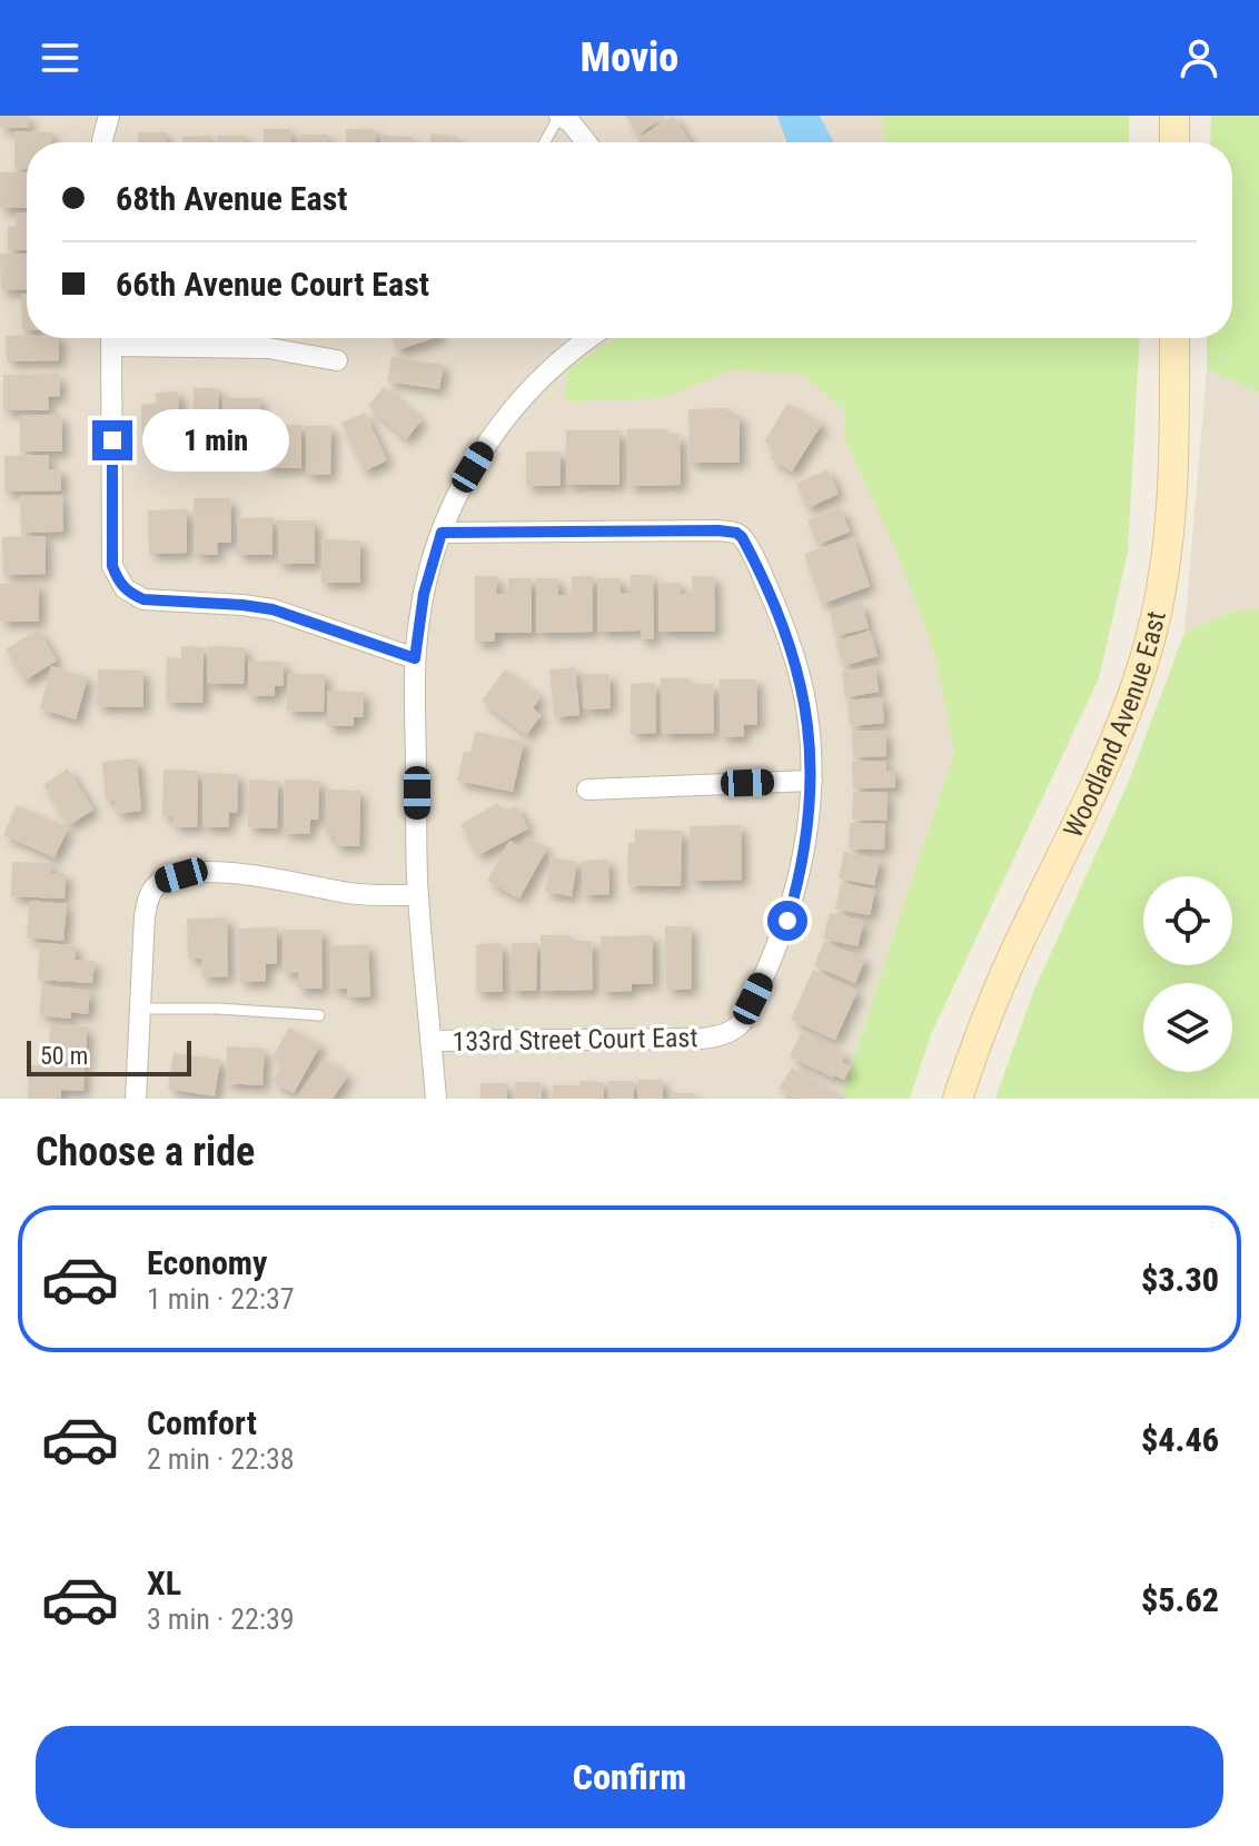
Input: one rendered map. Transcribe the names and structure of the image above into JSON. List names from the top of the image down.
{
  "streets": {
    "street": ["Woodland Avenue East", "133rd Street Court East"]
  },
  "scale_bar": "50 m",
  "page": {
    "header": "Movio",
    "banner": ["68th Avenue East", "66th Avenue Court East"],
    "bubble": "1 min",
    "scale": "50 m",
    "heading": "Choose a ride",
    "list": [
      {
        "name": "Economy",
        "note": "1 min · 22:37",
        "value": "$3.30"
      },
      {
        "name": "Comfort",
        "note": "2 min · 22:38",
        "value": "$4.46"
      },
      {
        "name": "XL",
        "note": "3 min · 22:39",
        "value": "$5.62"
      }
    ],
    "buttons": "Confirm"
  }
}
